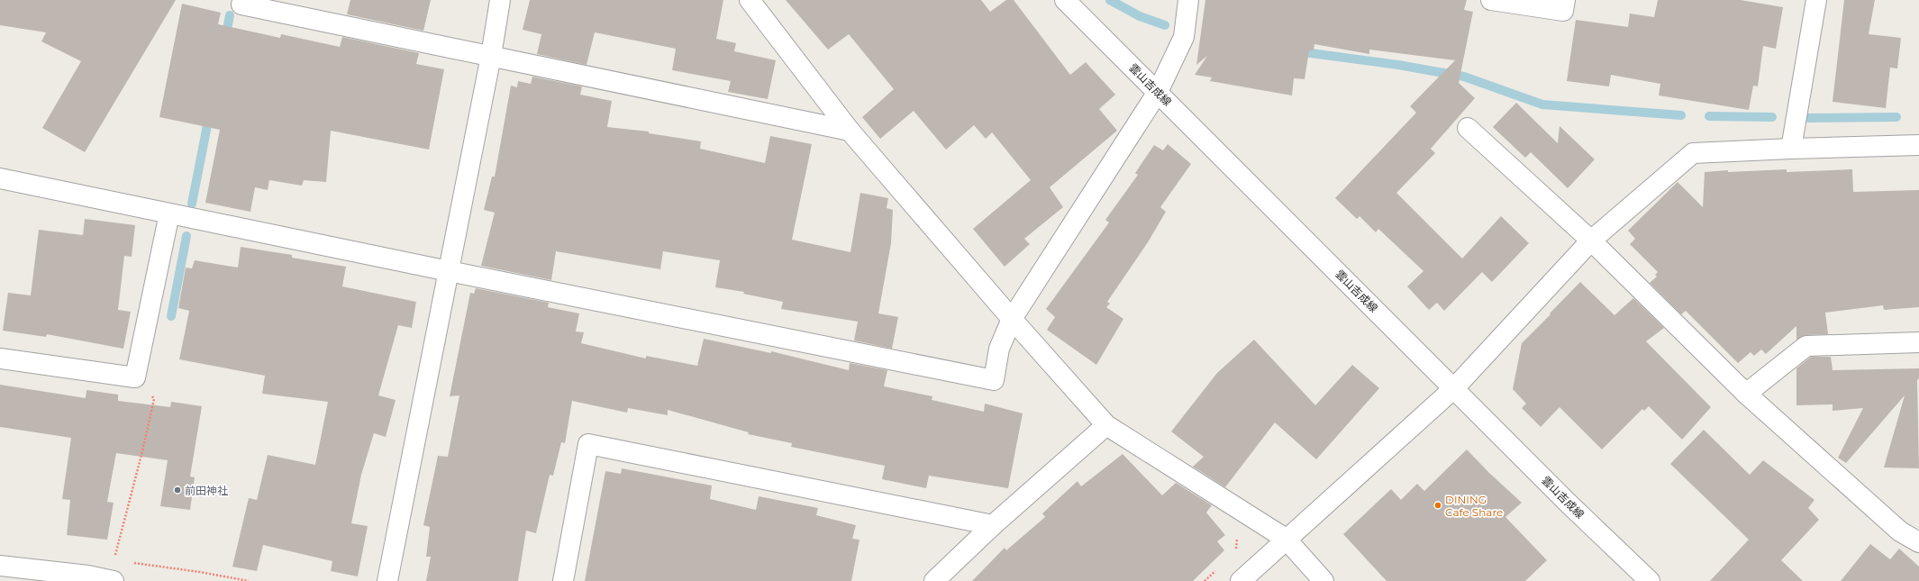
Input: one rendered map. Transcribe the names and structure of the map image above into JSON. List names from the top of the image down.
{
  "streets": {
    "street": ["雲山吉成線"]
  },
  "places": ["前田神社", "DINING Cafe Share"]
}
